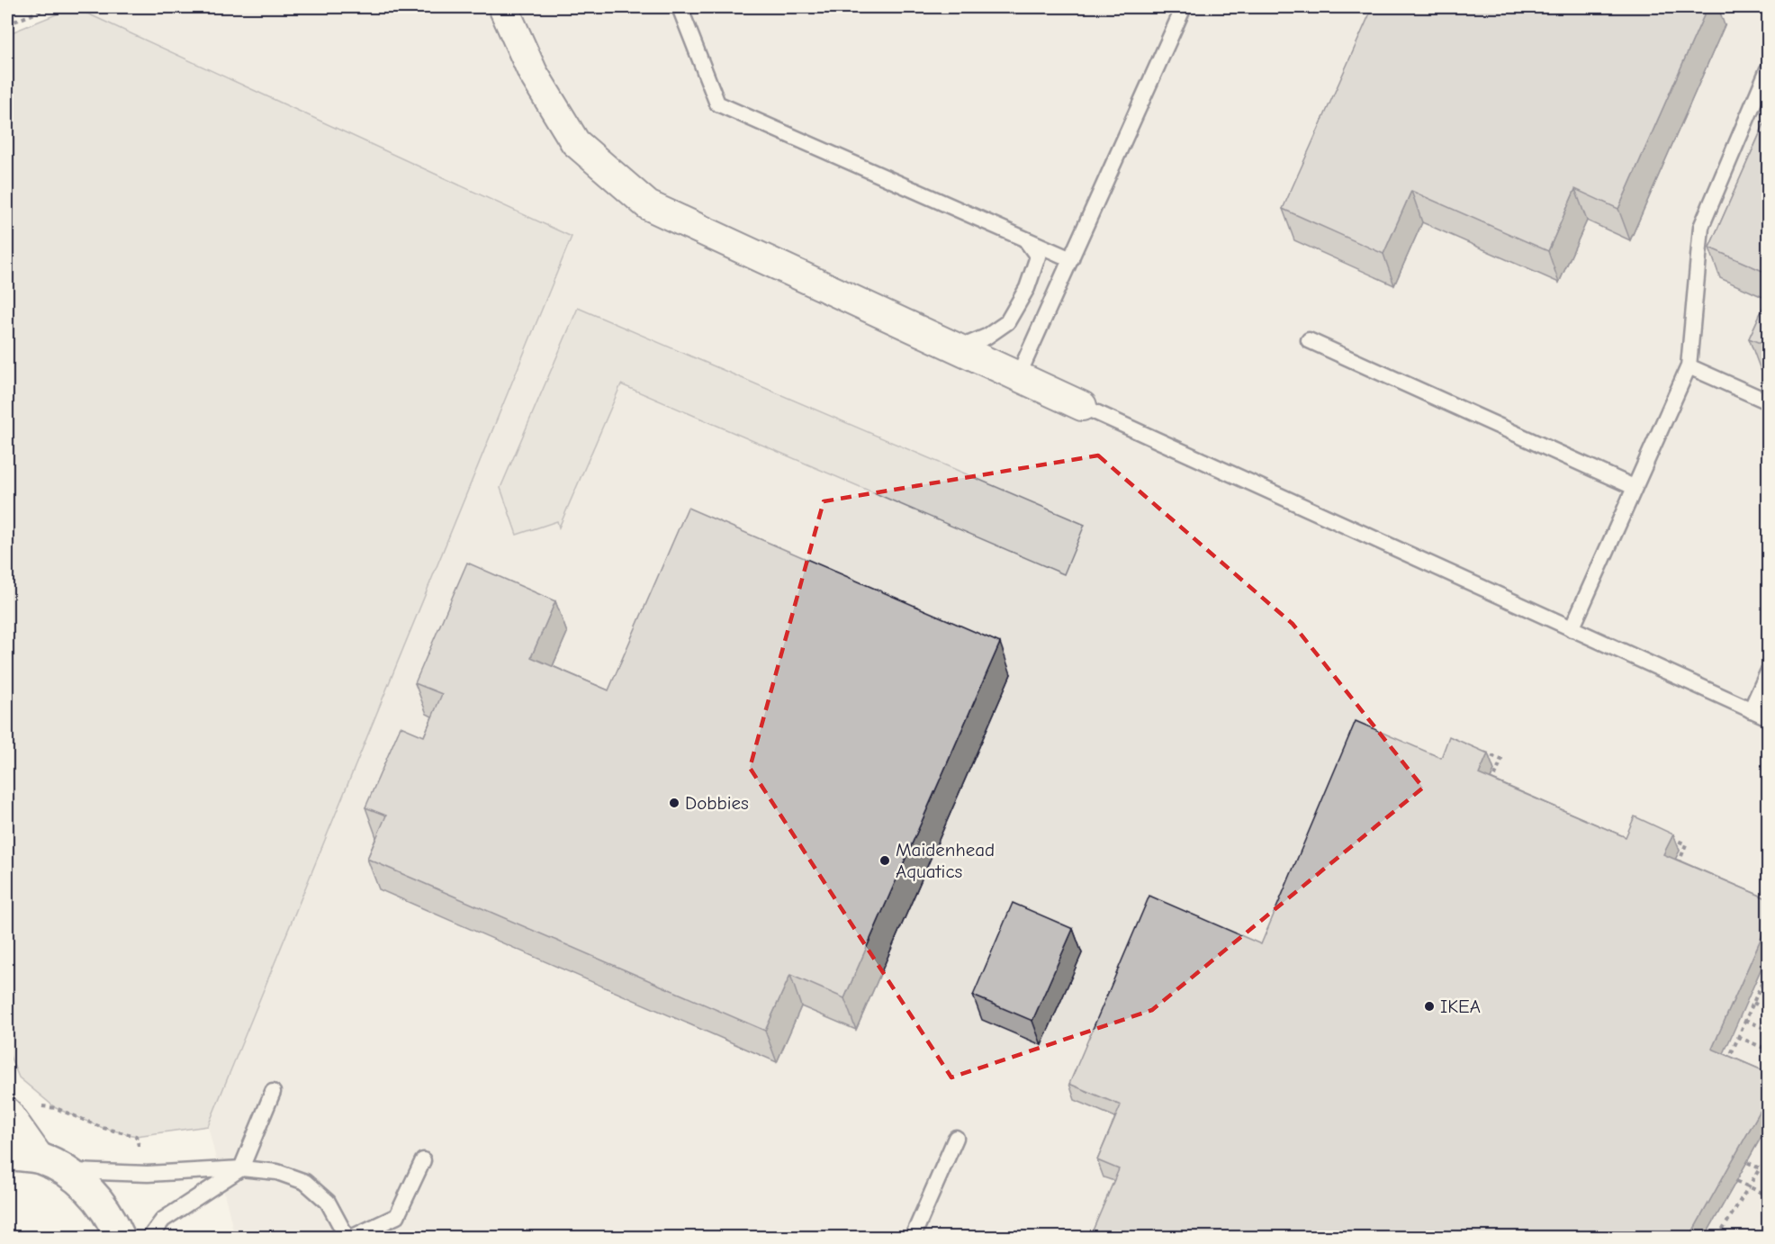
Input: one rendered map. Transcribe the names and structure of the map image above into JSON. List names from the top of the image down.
{
  "places": ["Dobbies", "Maidenhead Aquatics", "IKEA"]
}
